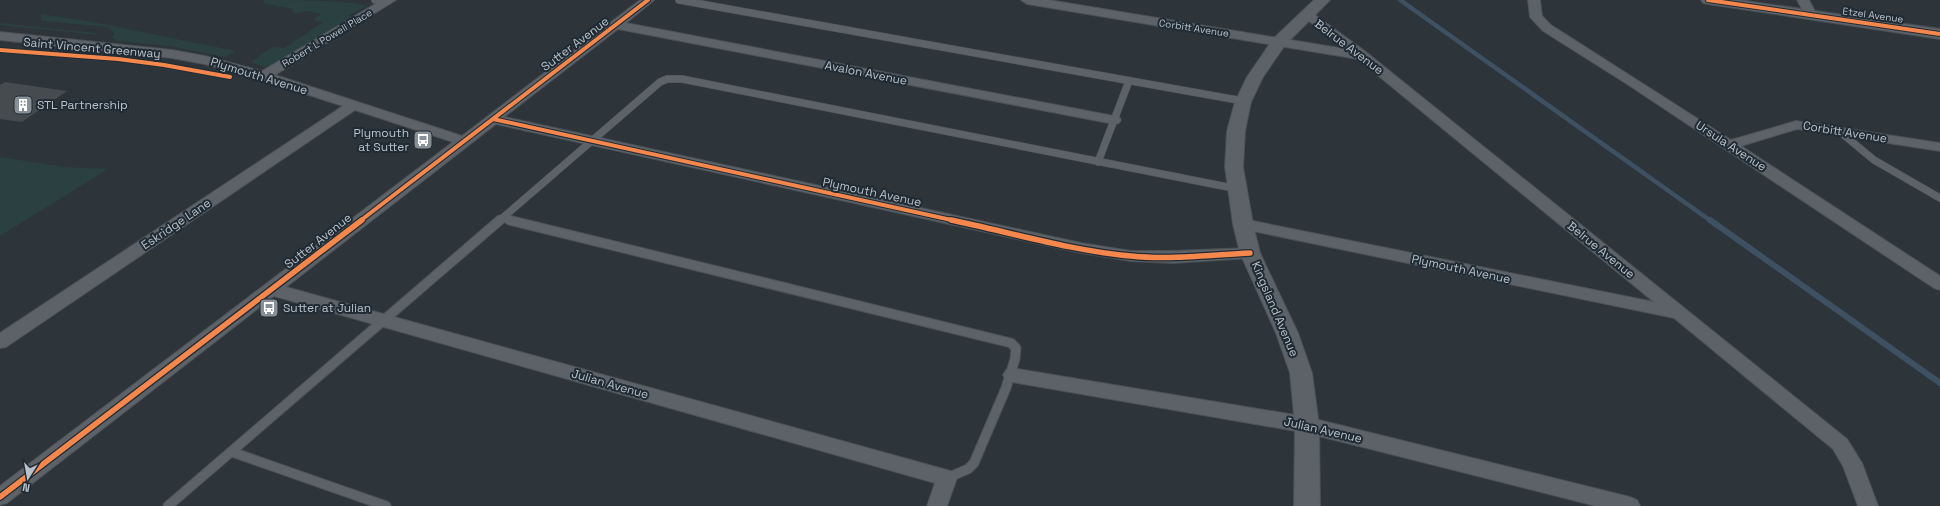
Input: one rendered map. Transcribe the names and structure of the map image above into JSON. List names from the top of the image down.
{
  "streets": {
    "street": [
      "Etzel Avenue",
      "Corbitt Avenue",
      "Robert L Powell Place",
      "Sutter Avenue",
      "Belrue Avenue",
      "Avalon Avenue",
      "Plymouth Avenue",
      "Ursula Avenue",
      "Eskridge Lane",
      "Kingsland Avenue",
      "Julian Avenue"
    ],
    "cycle path": ["Saint Vincent Greenway"]
  },
  "crossings": [
    ["Corbitt Avenue", "Belrue Avenue"],
    ["Corbitt Avenue", "Ursula Avenue"],
    ["Corbitt Avenue", "Kingsland Avenue"],
    ["Robert L Powell Place", "Plymouth Avenue"],
    ["Sutter Avenue", "Avalon Avenue"],
    ["Sutter Avenue", "Plymouth Avenue"],
    ["Sutter Avenue", "Julian Avenue"],
    ["Belrue Avenue", "Plymouth Avenue"],
    ["Belrue Avenue", "Kingsland Avenue"],
    ["Plymouth Avenue", "Eskridge Lane"],
    ["Plymouth Avenue", "Kingsland Avenue"],
    ["Kingsland Avenue", "Julian Avenue"]
  ],
  "places": {
    "building": ["STL Partnership"],
    "bus stop": ["Plymouth at Sutter", "Sutter at Julian"]
  },
  "north": "bottom"
}
